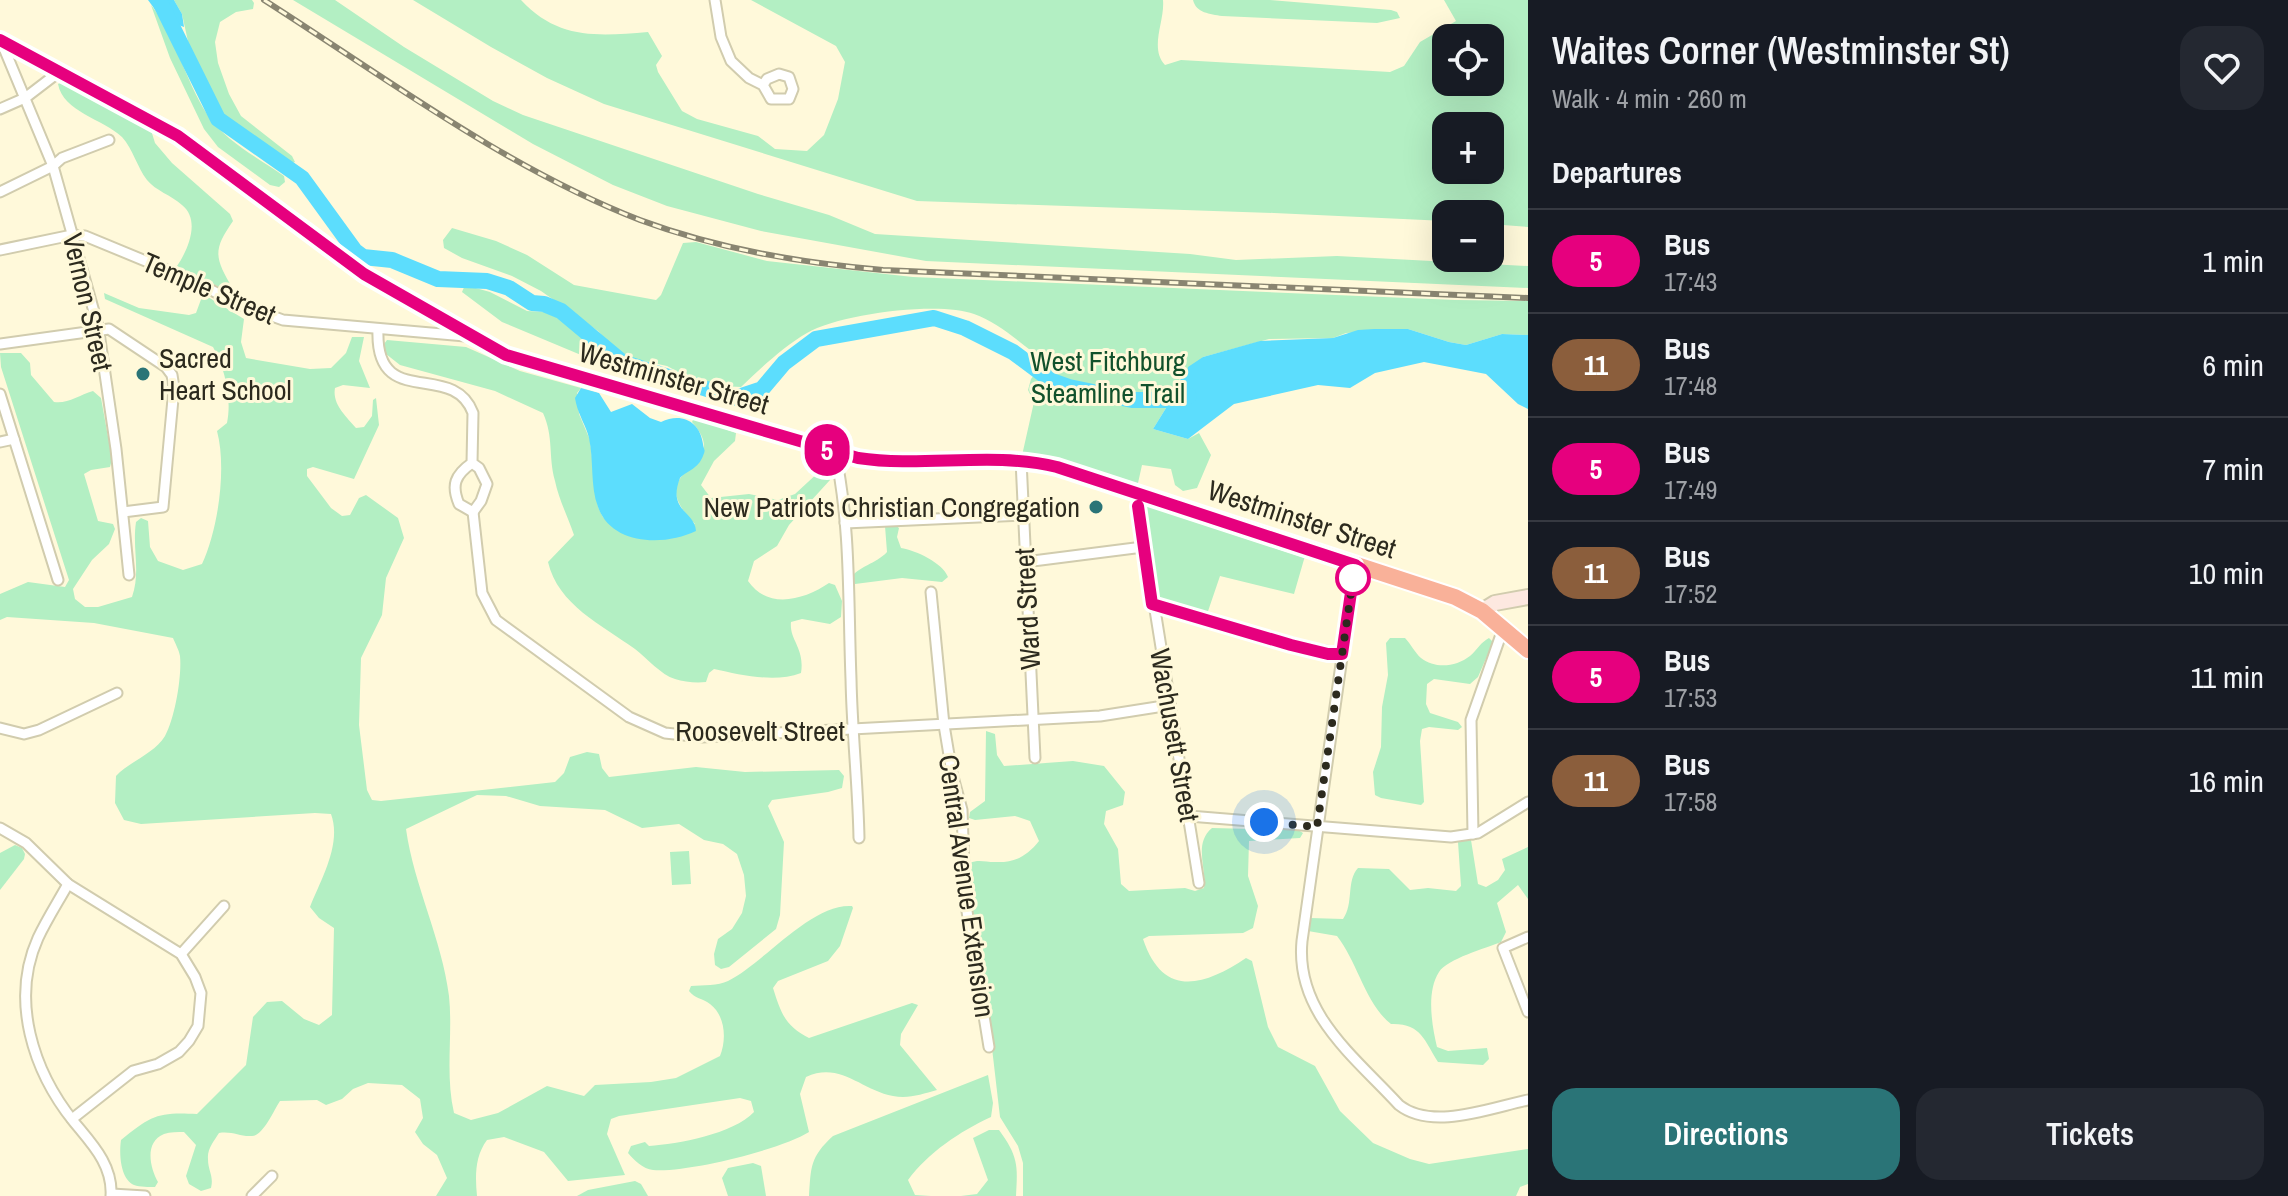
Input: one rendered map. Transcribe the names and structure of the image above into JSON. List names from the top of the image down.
{
  "streets": {
    "highway": ["Westminster Street"],
    "street": [
      "Temple Street",
      "Vernon Street",
      "Ward Street",
      "Roosevelt Street",
      "Wachusett Street",
      "Central Avenue Extension"
    ]
  },
  "crossings": [
    ["Temple Street", "Vernon Street"],
    ["Temple Street", "Westminster Street"],
    ["Temple Street", "Roosevelt Street"],
    ["Vernon Street", "Westminster Street"],
    ["Westminster Street", "Ward Street"],
    ["Westminster Street", "Wachusett Street"],
    ["Ward Street", "Roosevelt Street"],
    ["Roosevelt Street", "Wachusett Street"],
    ["Roosevelt Street", "Central Avenue Extension"]
  ],
  "parks": ["West Fitchburg Steamline Trail"],
  "places": ["Sacred Heart School", "New Patriots Christian Congregation"],
  "lines": ["bus line 5"],
  "page": {
    "on_map": "5",
    "heading": [
      ["Waites Corner (Westminster St)", "Walk · 4 min · 260 m"],
      "Departures"
    ],
    "map_buttons": ["+", "−"],
    "list": [
      {
        "mark": "5",
        "name": "Bus",
        "note": "17:43",
        "value": "1 min"
      },
      {
        "mark": "11",
        "name": "Bus",
        "note": "17:48",
        "value": "6 min"
      },
      {
        "mark": "5",
        "name": "Bus",
        "note": "17:49",
        "value": "7 min"
      },
      {
        "mark": "11",
        "name": "Bus",
        "note": "17:52",
        "value": "10 min"
      },
      {
        "mark": "5",
        "name": "Bus",
        "note": "17:53",
        "value": "11 min"
      },
      {
        "mark": "11",
        "name": "Bus",
        "note": "17:58",
        "value": "16 min"
      }
    ],
    "buttons": ["Directions", "Tickets"]
  }
}
